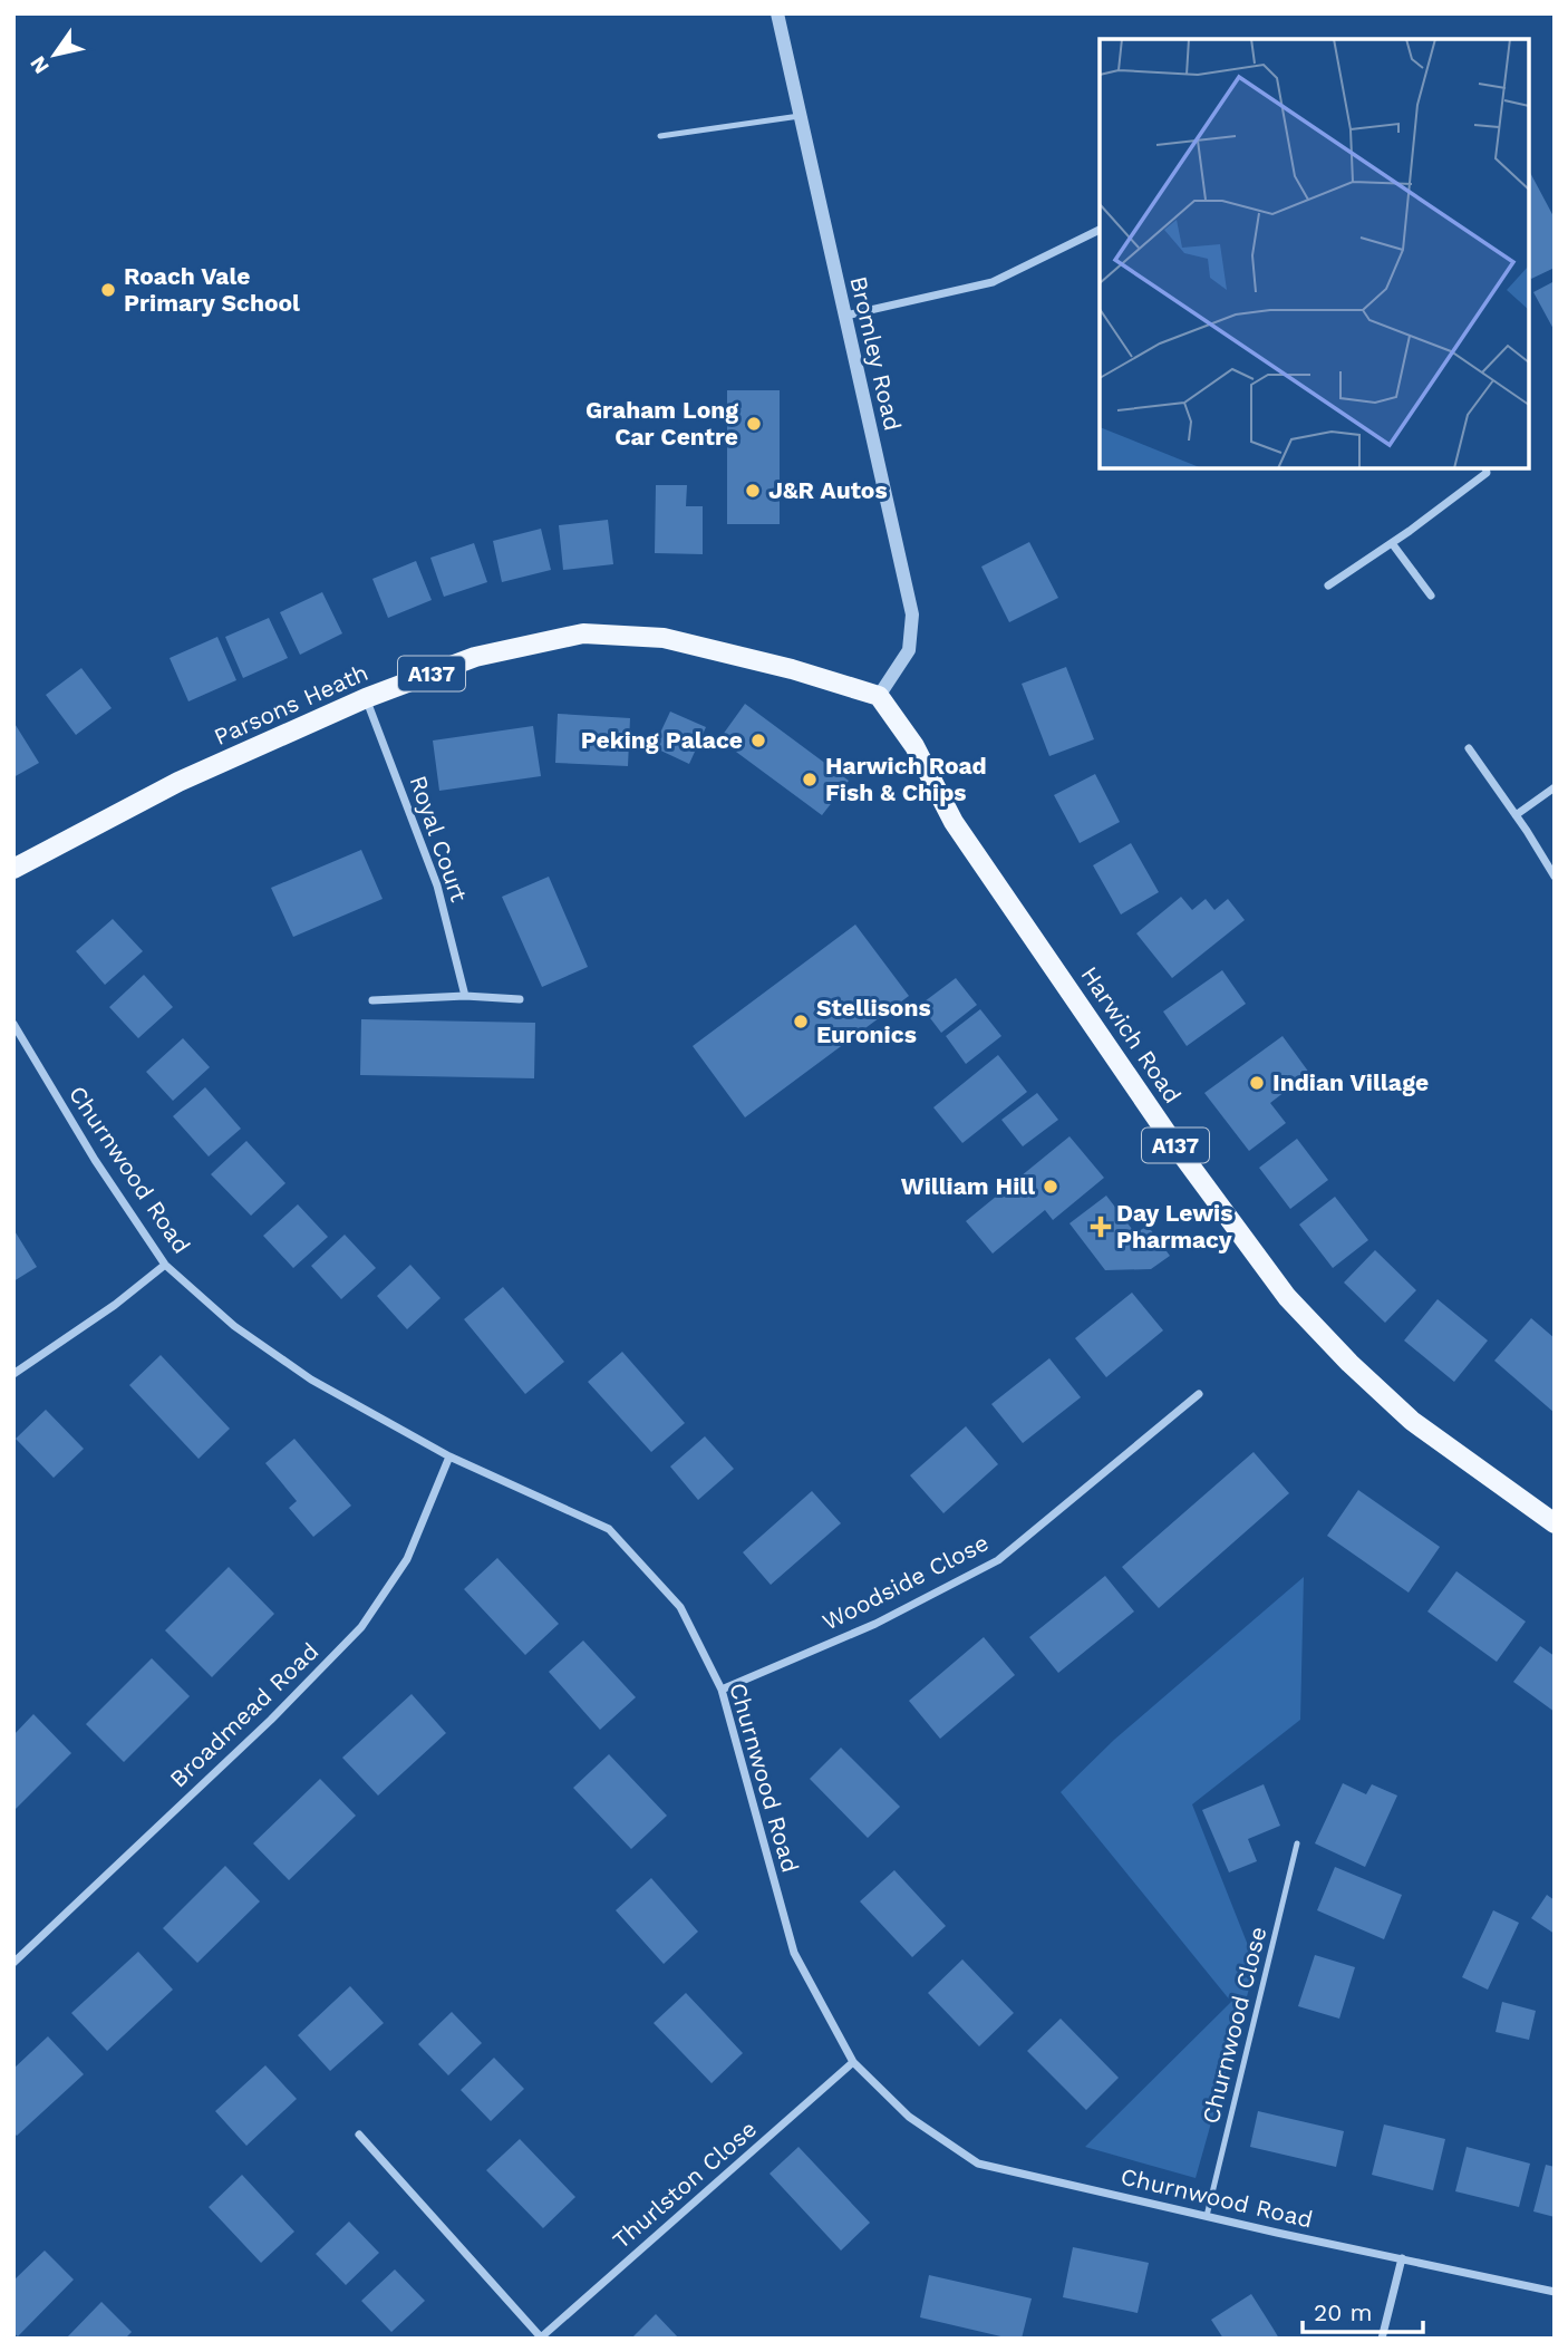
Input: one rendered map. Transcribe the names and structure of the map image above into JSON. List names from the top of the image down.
{
  "streets": {
    "main road": ["A137", "Parsons Heath", "Harwich Road"],
    "street": [
      "Bromley Road",
      "Royal Court",
      "Churnwood Road",
      "Woodside Close",
      "Broadmead Road",
      "Thurlston Close"
    ],
    "lane": ["Churnwood Close"]
  },
  "crossings": [
    ["Bromley Road", "Parsons Heath"],
    ["Bromley Road", "Harwich Road"],
    ["Parsons Heath", "Royal Court"],
    ["Parsons Heath", "Harwich Road"],
    ["Churnwood Road", "Woodside Close"],
    ["Churnwood Road", "Broadmead Road"],
    ["Churnwood Road", "Churnwood Close"],
    ["Churnwood Road", "Thurlston Close"]
  ],
  "places": {
    "other": [
      "Roach Vale Primary School",
      "Graham Long Car Centre",
      "J&R Autos",
      "Peking Palace",
      "Harwich Road Fish & Chips",
      "Stellisons Euronics",
      "Indian Village",
      "William Hill"
    ],
    "health": ["Day Lewis Pharmacy"]
  },
  "scale_bar": "20 m",
  "north": "bottom left"
}
